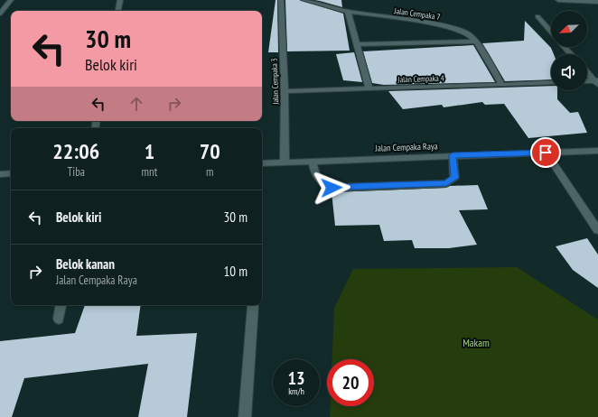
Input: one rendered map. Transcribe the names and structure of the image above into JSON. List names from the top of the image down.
{
  "streets": {
    "street": [
      "Jalan Cempaka 7",
      "Jalan Cempaka 4",
      "Jalan Cempaka 3",
      "Jalan Cempaka Raya"
    ]
  },
  "crossings": [
    ["Jalan Cempaka 7", "Jalan Cempaka 4"],
    ["Jalan Cempaka 4", "Jalan Cempaka 3"],
    ["Jalan Cempaka 3", "Jalan Cempaka Raya"]
  ],
  "parks": ["Makam"],
  "north": "bottom left",
  "page": {
    "turn": ["30 m", "Belok kiri"],
    "eta": [
      "22:06",
      "Tiba",
      "1",
      "mnt",
      "70",
      "m"
    ],
    "list": [
      {
        "name": "Belok kiri",
        "value": "30 m"
      },
      {
        "name": "Belok kanan",
        "note": "Jalan Cempaka Raya",
        "value": "10 m"
      }
    ],
    "speed": "13 km/h",
    "limit": "20"
  }
}
